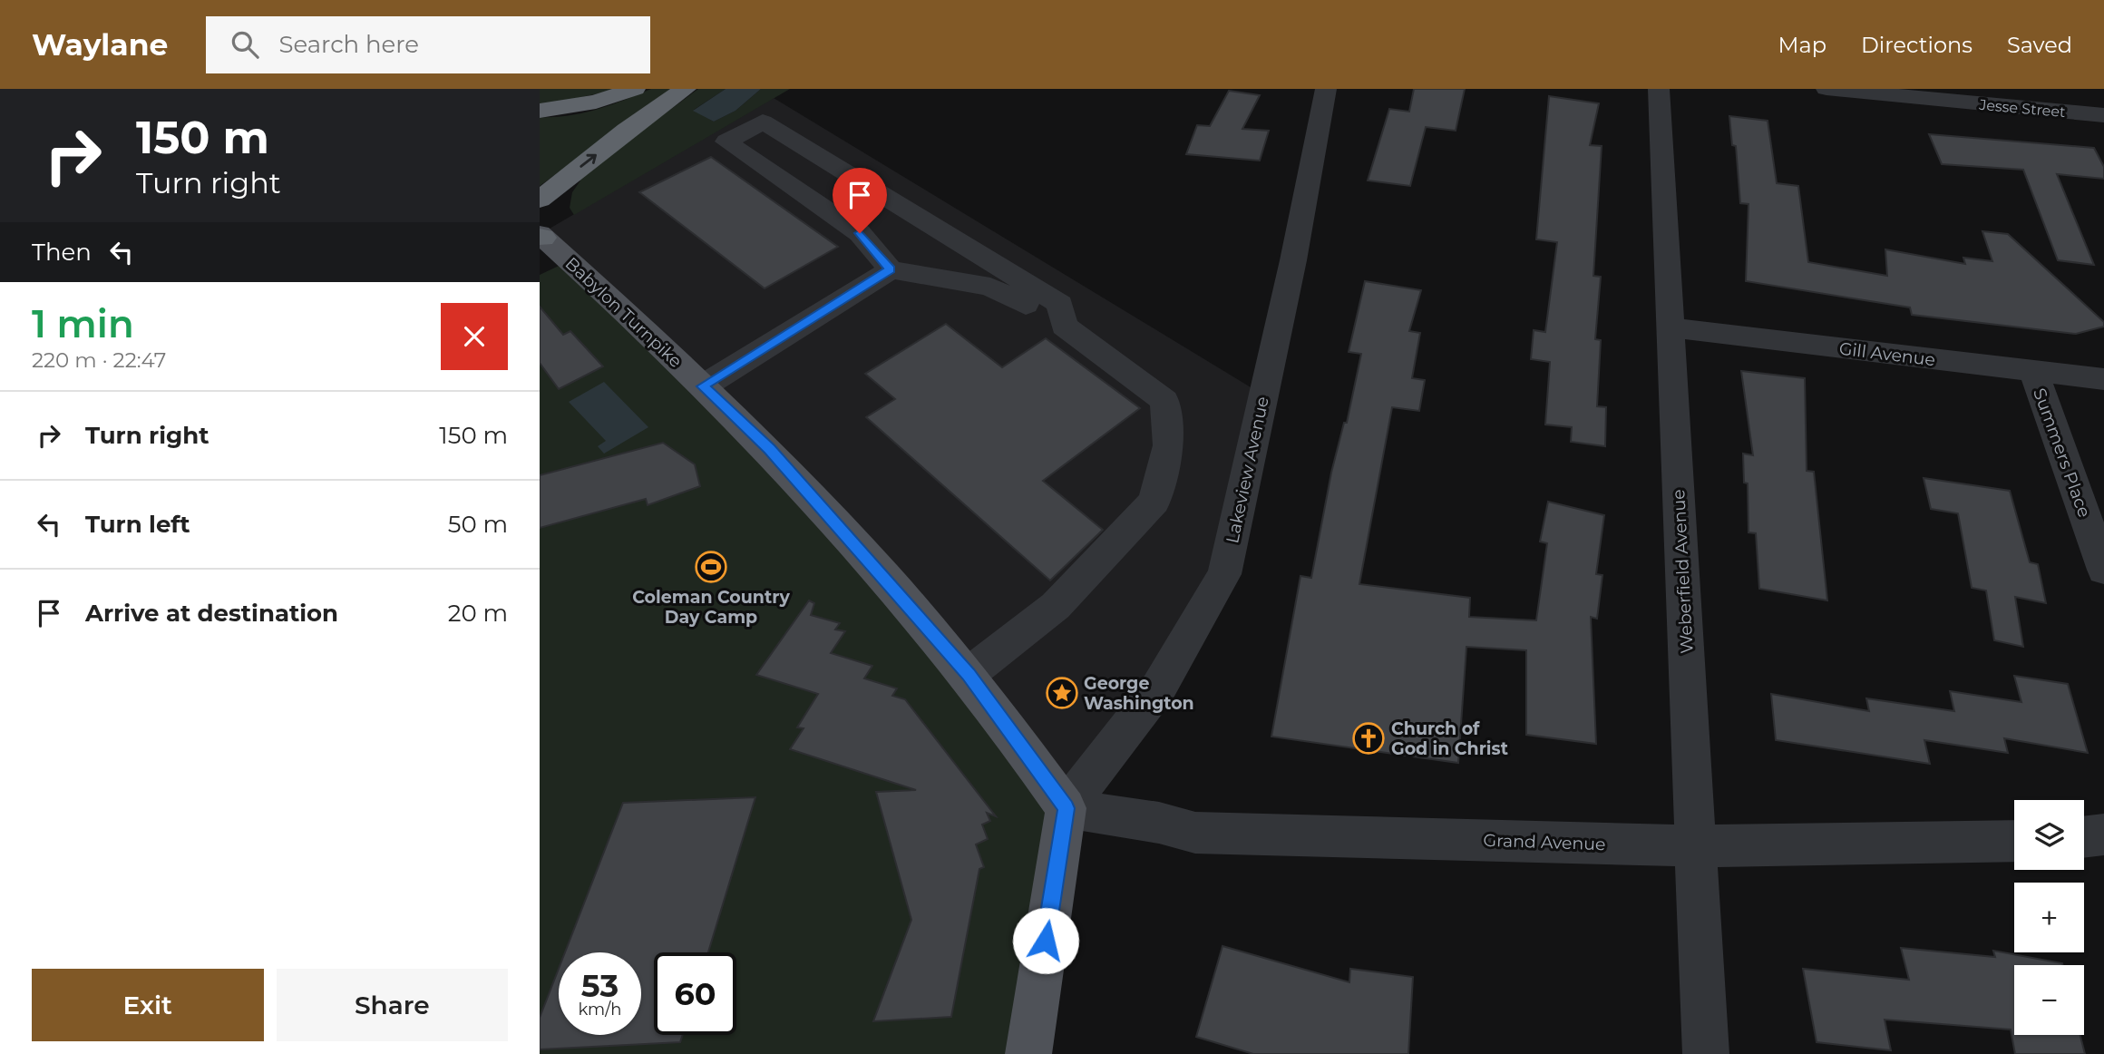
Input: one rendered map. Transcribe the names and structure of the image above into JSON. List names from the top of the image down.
{
  "streets": {
    "main road": ["Babylon Turnpike"],
    "street": [
      "Jesse Street",
      "Gill Avenue",
      "Summers Place",
      "Lakeview Avenue",
      "Weberfield Avenue",
      "Grand Avenue"
    ]
  },
  "crossings": [
    ["Babylon Turnpike", "Lakeview Avenue"],
    ["Babylon Turnpike", "Grand Avenue"],
    ["Gill Avenue", "Summers Place"],
    ["Gill Avenue", "Weberfield Avenue"],
    ["Lakeview Avenue", "Grand Avenue"],
    ["Weberfield Avenue", "Grand Avenue"]
  ],
  "places": {
    "sports": ["Coleman Country Day Camp"],
    "place": ["George Washington"],
    "church": ["Church of God in Christ"]
  },
  "page": {
    "header": "Waylane",
    "search": "Search here",
    "nav": ["Map", "Directions", "Saved"],
    "turn": ["150 m", "Turn right"],
    "then": "Then",
    "heading": ["1 min", "220 m · 22:47"],
    "list": [
      {
        "name": "Turn right",
        "value": "150 m"
      },
      {
        "name": "Turn left",
        "value": "50 m"
      },
      {
        "name": "Arrive at destination",
        "value": "20 m"
      }
    ],
    "map_buttons": ["+", "−"],
    "speed": "53 km/h",
    "limit": "60",
    "buttons": ["Exit", "Share"]
  }
}
